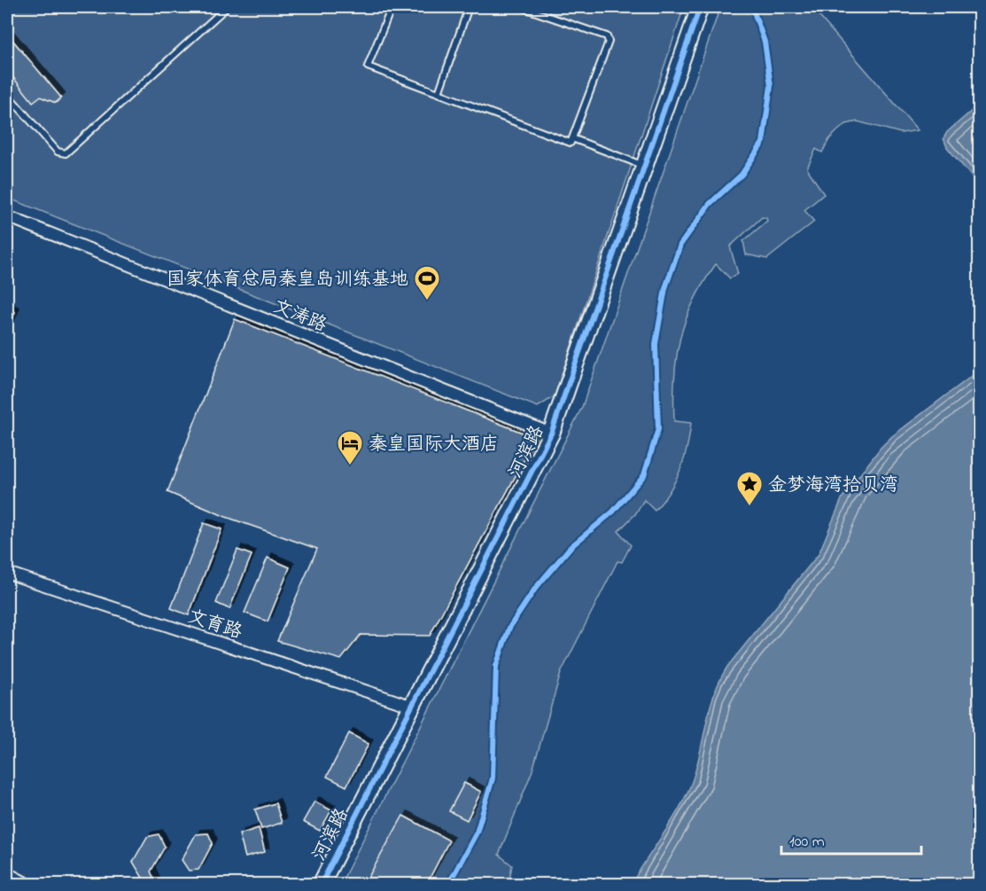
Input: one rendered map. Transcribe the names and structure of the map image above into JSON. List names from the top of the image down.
{
  "streets": {
    "street": ["文涛路", "河滨路", "文育路"]
  },
  "crossings": [
    ["文涛路", "河滨路"],
    ["河滨路", "文育路"]
  ],
  "places": {
    "sports": ["国家体育总局秦皇岛训练基地"],
    "hotel": ["秦皇国际大酒店"],
    "place": ["金梦海湾拾贝湾"]
  },
  "scale_bar": "100 m"
}
